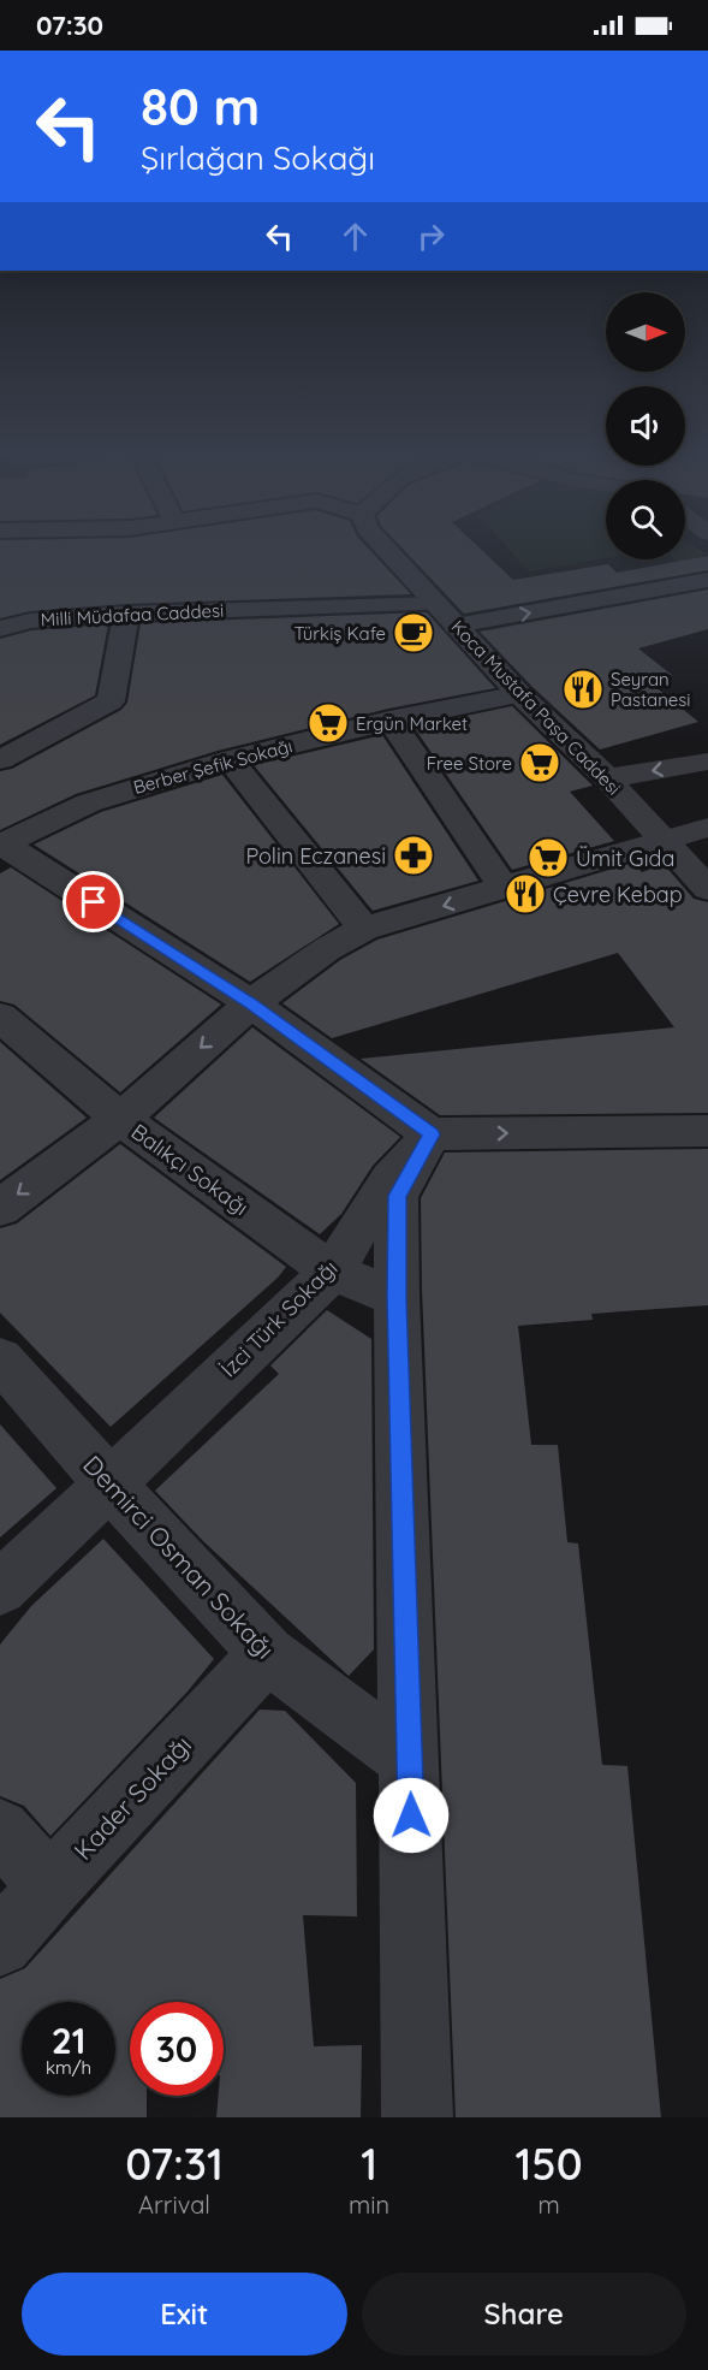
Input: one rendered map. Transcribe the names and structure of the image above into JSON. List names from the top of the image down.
{
  "streets": {
    "street": [
      "Milli Müdafaa Caddesi",
      "Koca Mustafa Paşa Caddesi",
      "Berber Şefik Sokağı",
      "Balıkçı Sokağı",
      "İzci Türk Sokağı",
      "Demirci Osman Sokağı",
      "Kader Sokağı"
    ]
  },
  "crossings": [
    ["Milli Müdafaa Caddesi", "Koca Mustafa Paşa Caddesi"],
    ["Koca Mustafa Paşa Caddesi", "Berber Şefik Sokağı"],
    ["Balıkçı Sokağı", "İzci Türk Sokağı"],
    ["İzci Türk Sokağı", "Demirci Osman Sokağı"],
    ["Demirci Osman Sokağı", "Kader Sokağı"]
  ],
  "places": {
    "cafe": ["Türkiș Kafe"],
    "restaurant": ["Seyran Pastanesi", "Çevre Kebap"],
    "supermarket": ["Ergün Market", "Free Store", "Ümit Gıda"],
    "pharmacy": ["Polin Eczanesi"]
  },
  "north": "right",
  "page": {
    "status": "07:30",
    "turn": ["80 m", "Şırlağan Sokağı"],
    "speed": "21 km/h",
    "limit": "30",
    "eta": [
      "07:31",
      "Arrival",
      "1",
      "min",
      "150",
      "m"
    ],
    "buttons": ["Exit", "Share"]
  }
}
